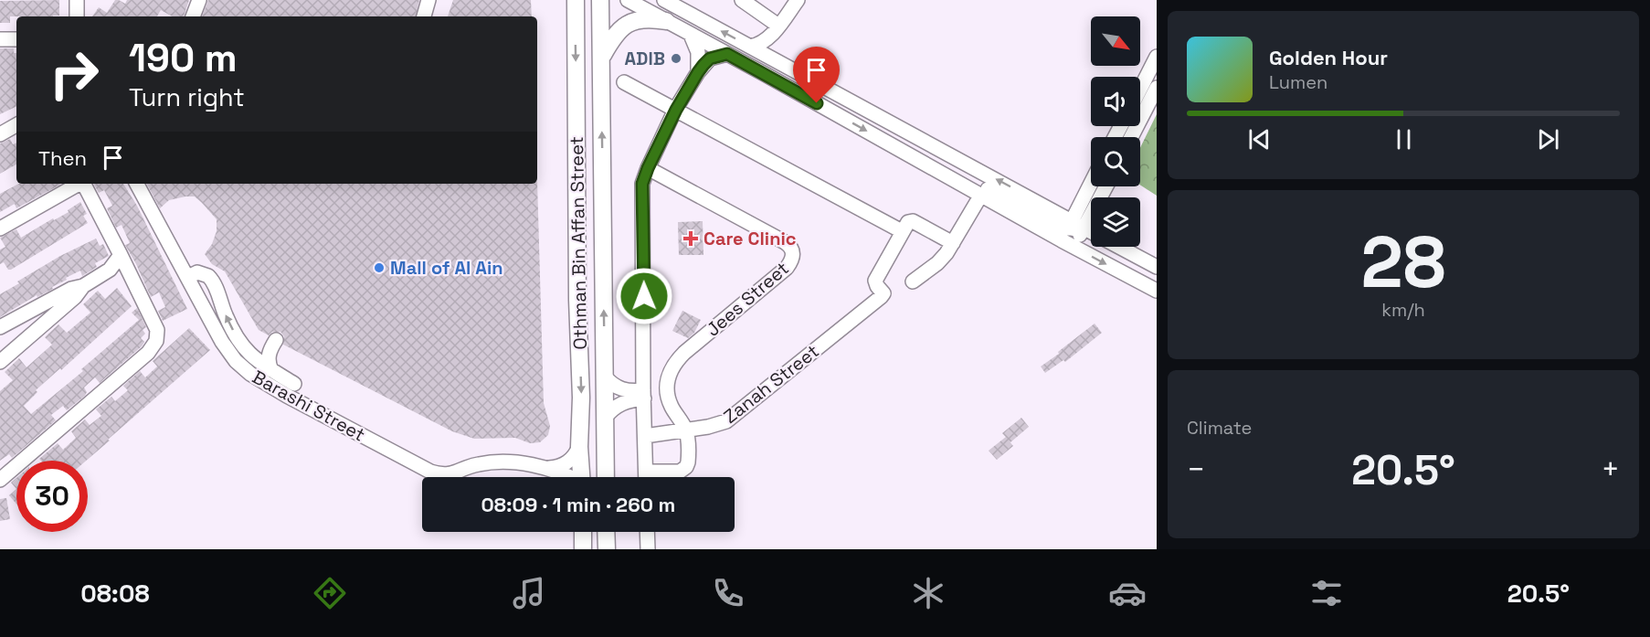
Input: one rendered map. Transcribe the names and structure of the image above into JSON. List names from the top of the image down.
{
  "streets": {
    "main road": ["Othman Bin Affan Street"],
    "street": ["Jees Street", "Zanah Street", "Barashi Street"]
  },
  "crossings": [
    ["Jees Street", "Zanah Street"]
  ],
  "places": {
    "other": ["ADIB", "Mall of Al Ain"],
    "health": ["Care Clinic"]
  },
  "north": "bottom right",
  "page": {
    "turn": ["190 m", "Turn right"],
    "song": ["Golden Hour", "Lumen"],
    "then": "Then",
    "tile": [
      ["28", "km/h"],
      "Climate"
    ],
    "heat": ["−", "20.5°", "+"],
    "limit": "30",
    "trip": "08:09 · 1 min · 260 m",
    "tabs": ["08:08", "20.5°"]
  }
}
